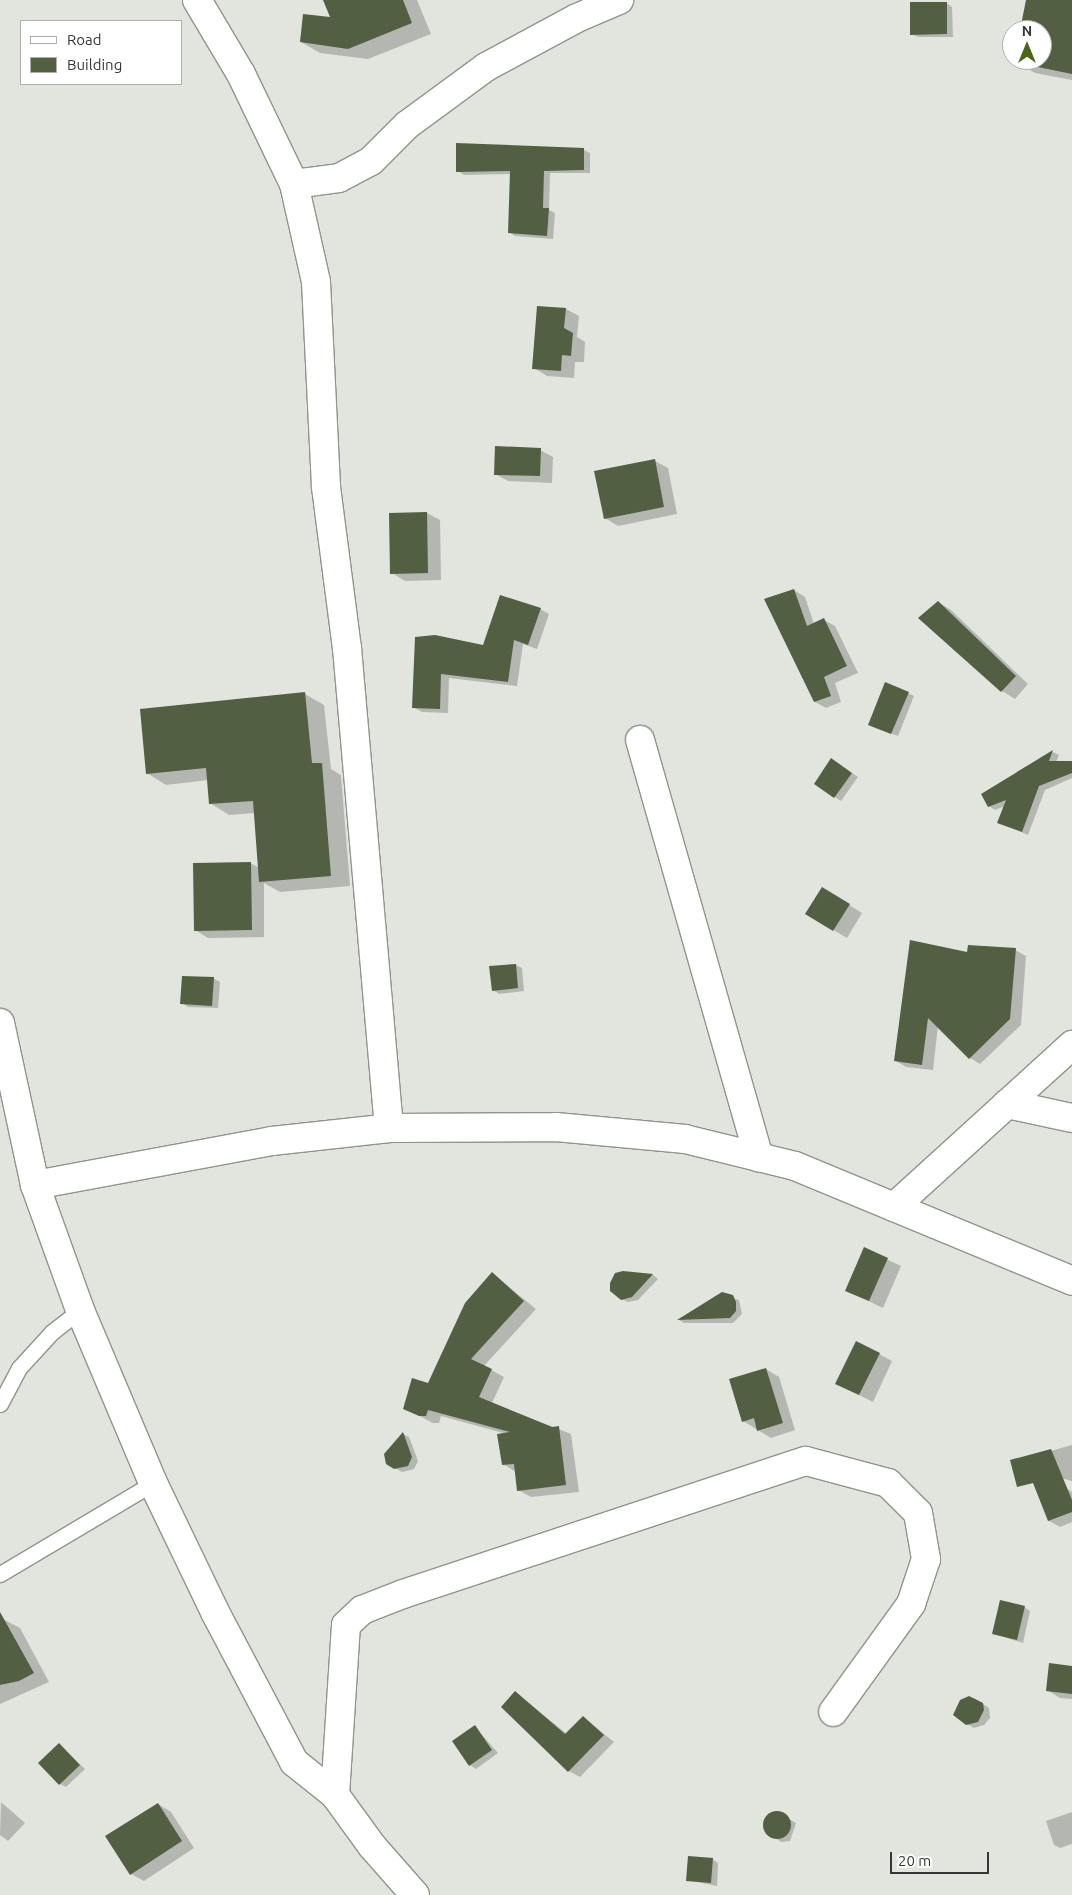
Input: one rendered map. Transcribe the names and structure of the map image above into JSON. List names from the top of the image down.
{
  "legend": ["Road", "Building"],
  "scale_bar": "20 m",
  "north": "top"
}
